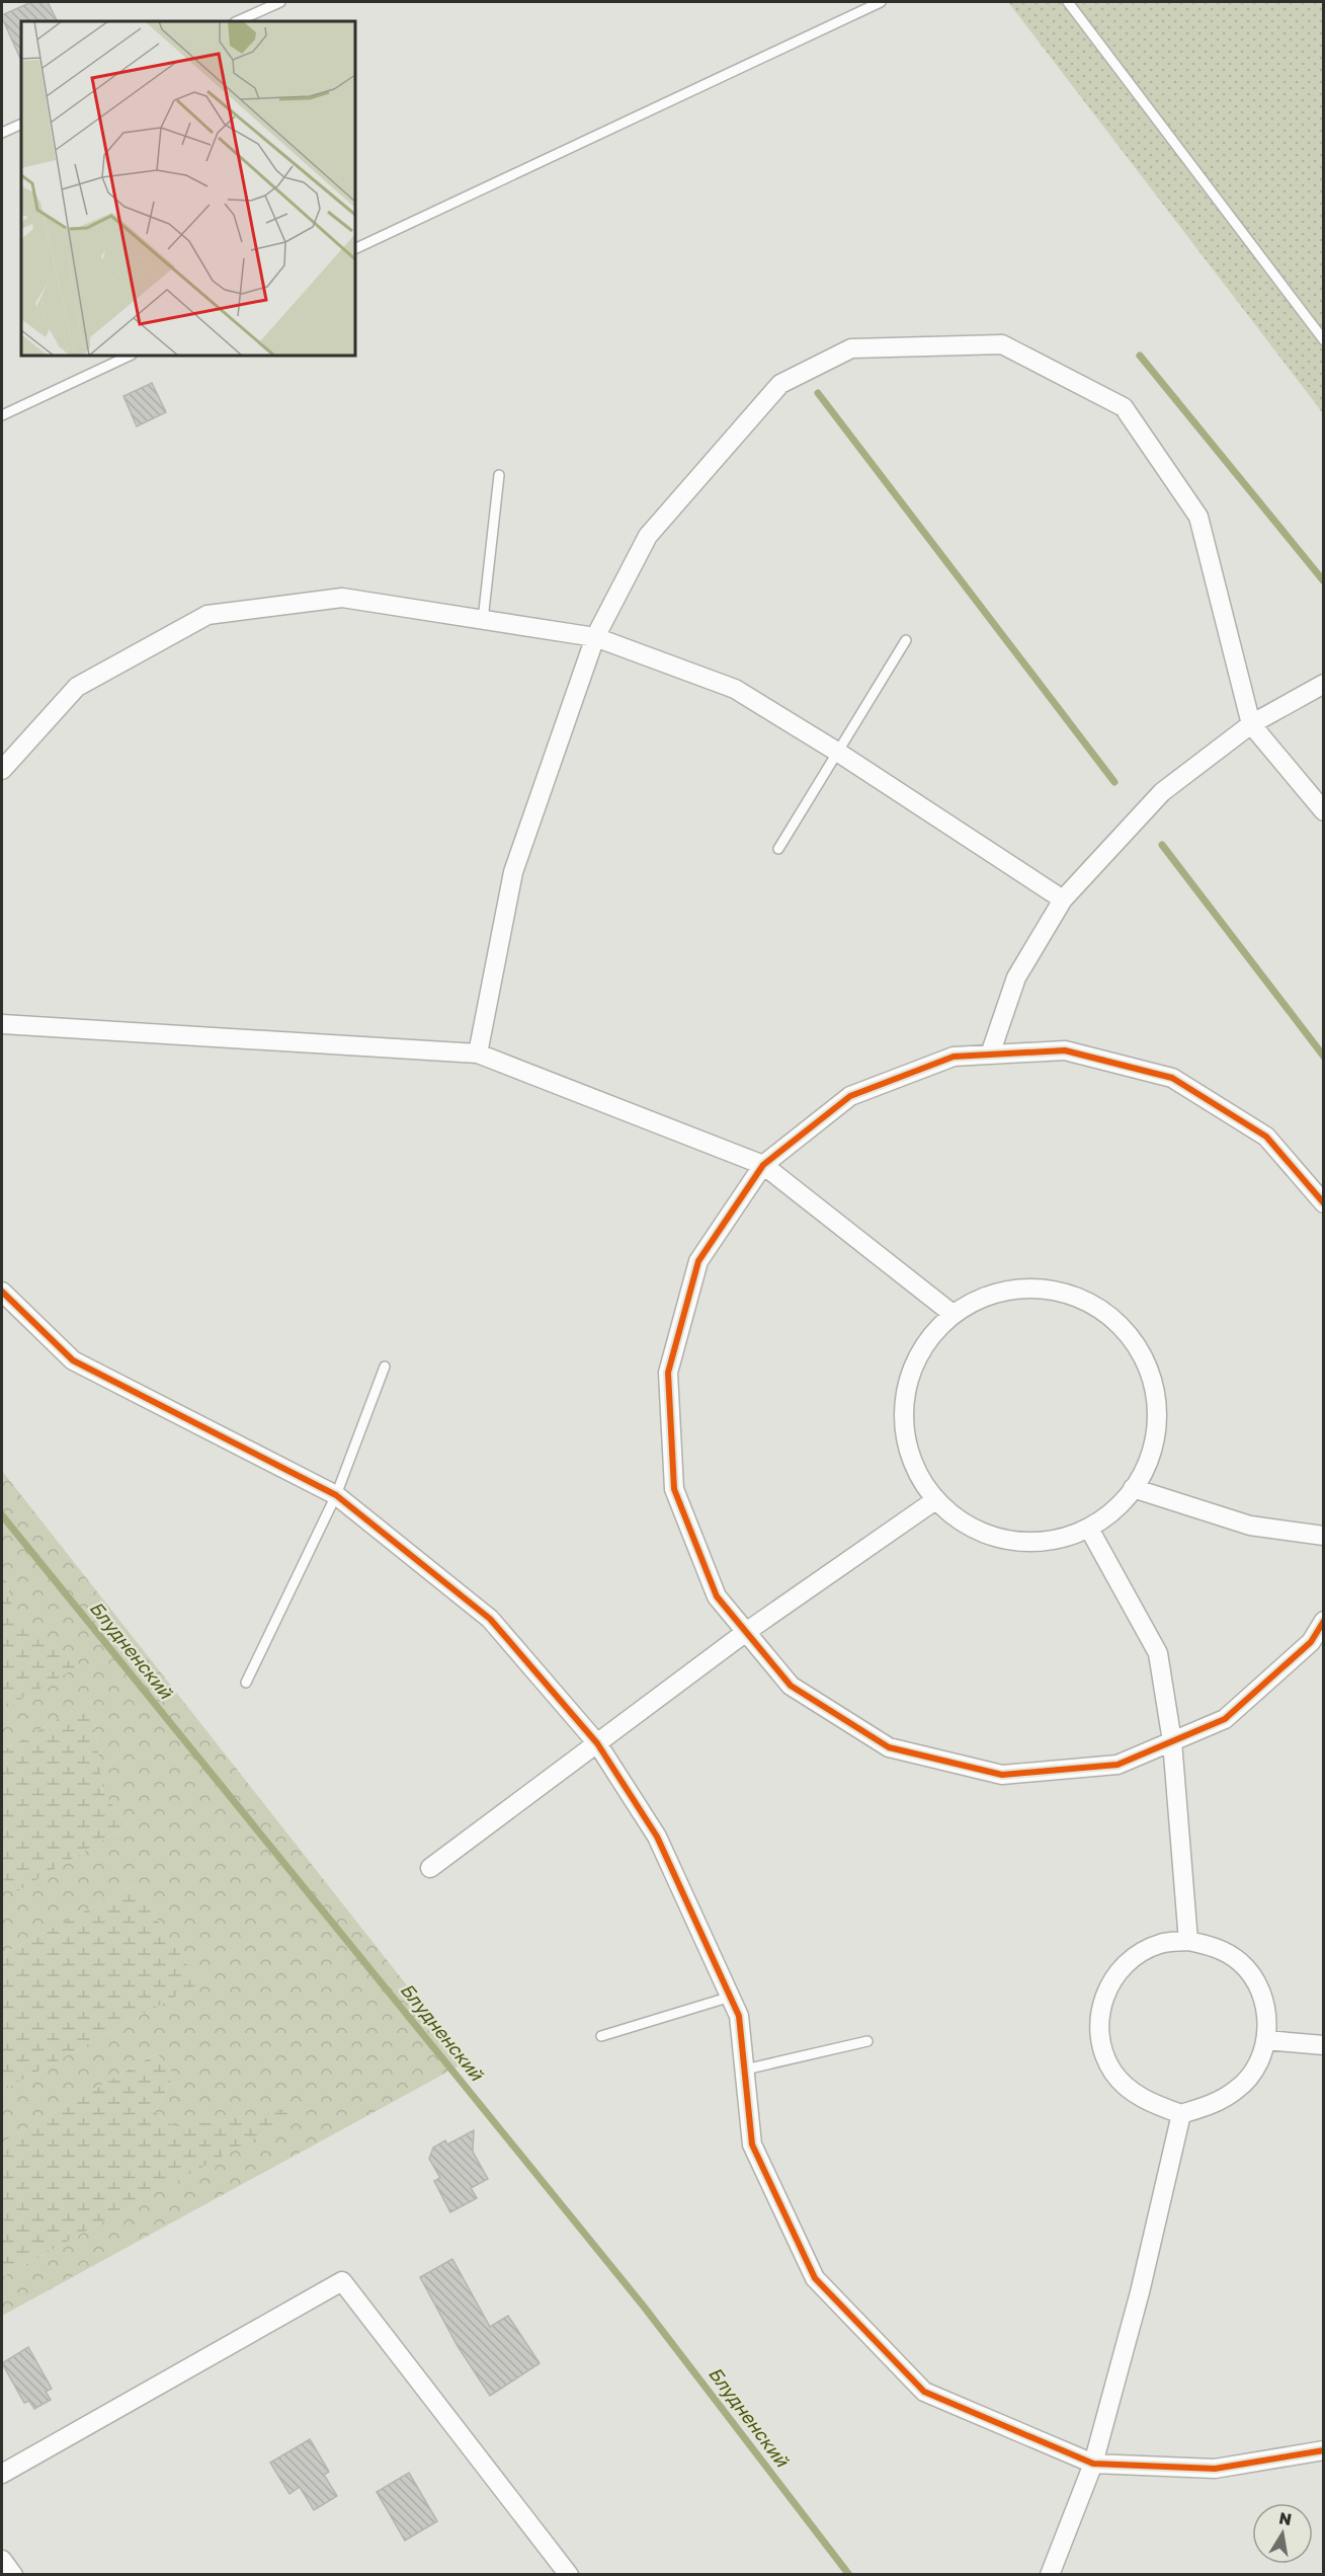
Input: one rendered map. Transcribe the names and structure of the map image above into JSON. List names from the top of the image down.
{
  "water": ["Блудненский"],
  "north": "top"
}
